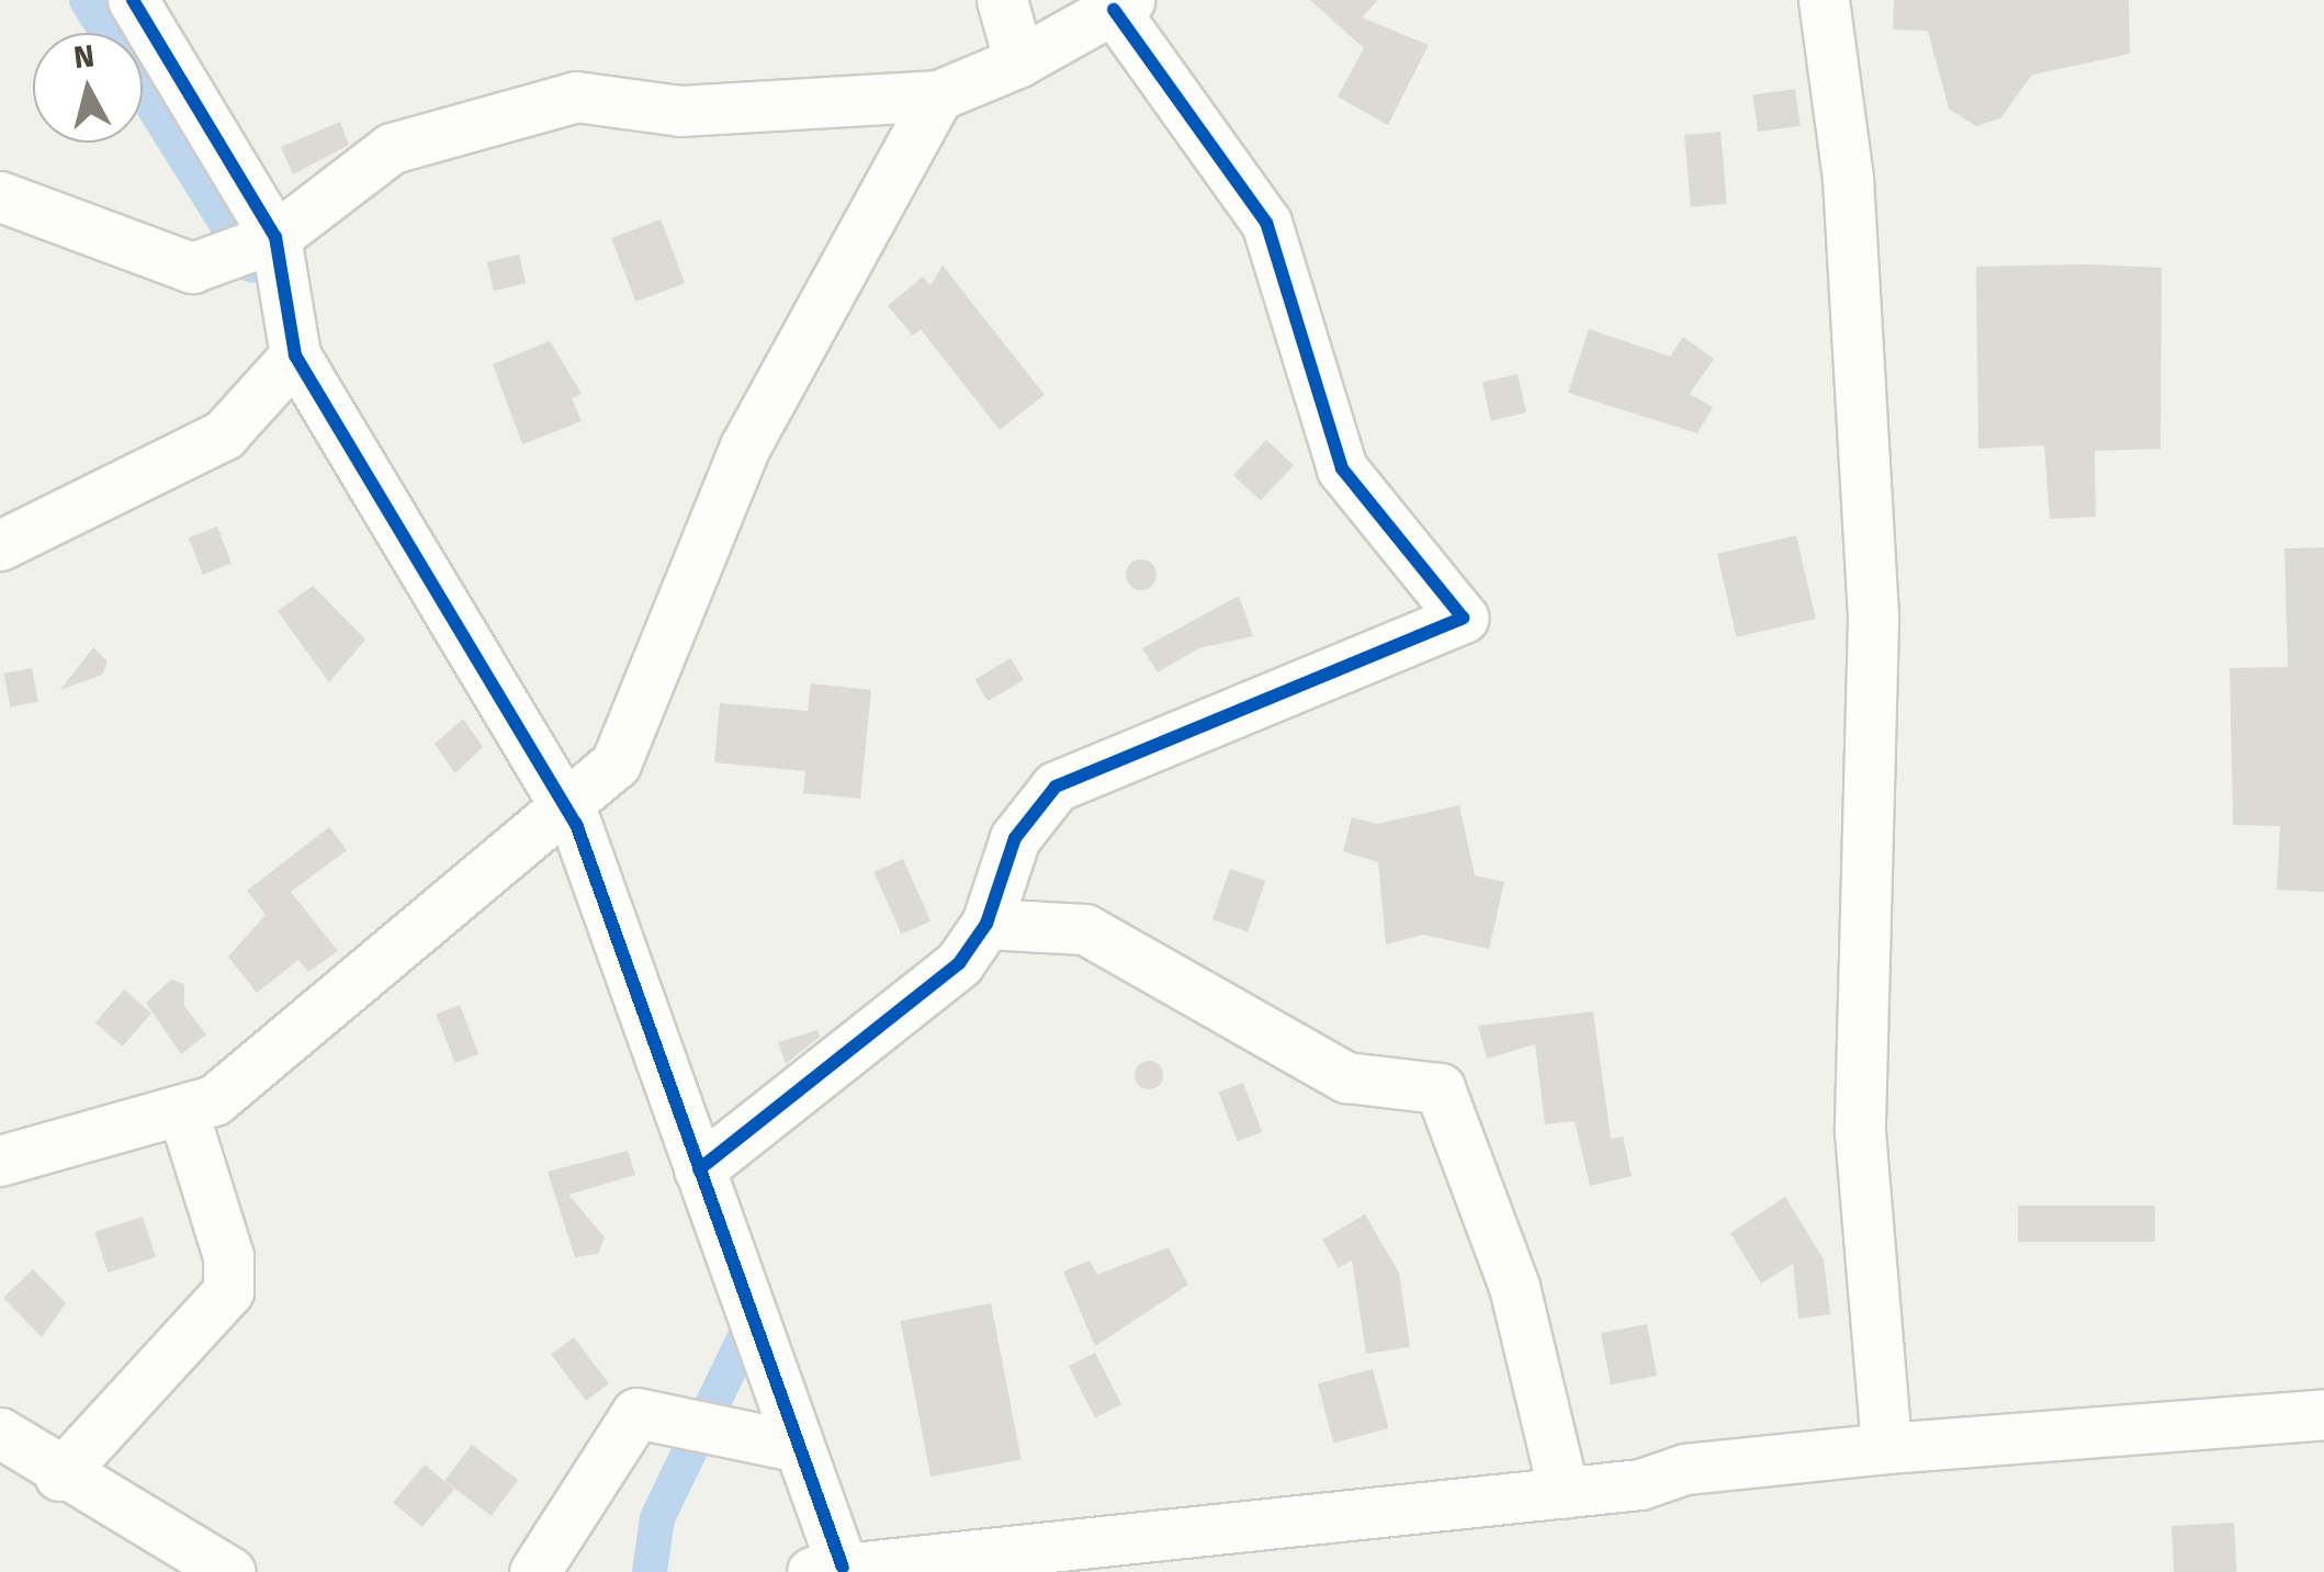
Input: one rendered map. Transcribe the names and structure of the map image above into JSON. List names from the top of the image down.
{
  "north": "top"
}
